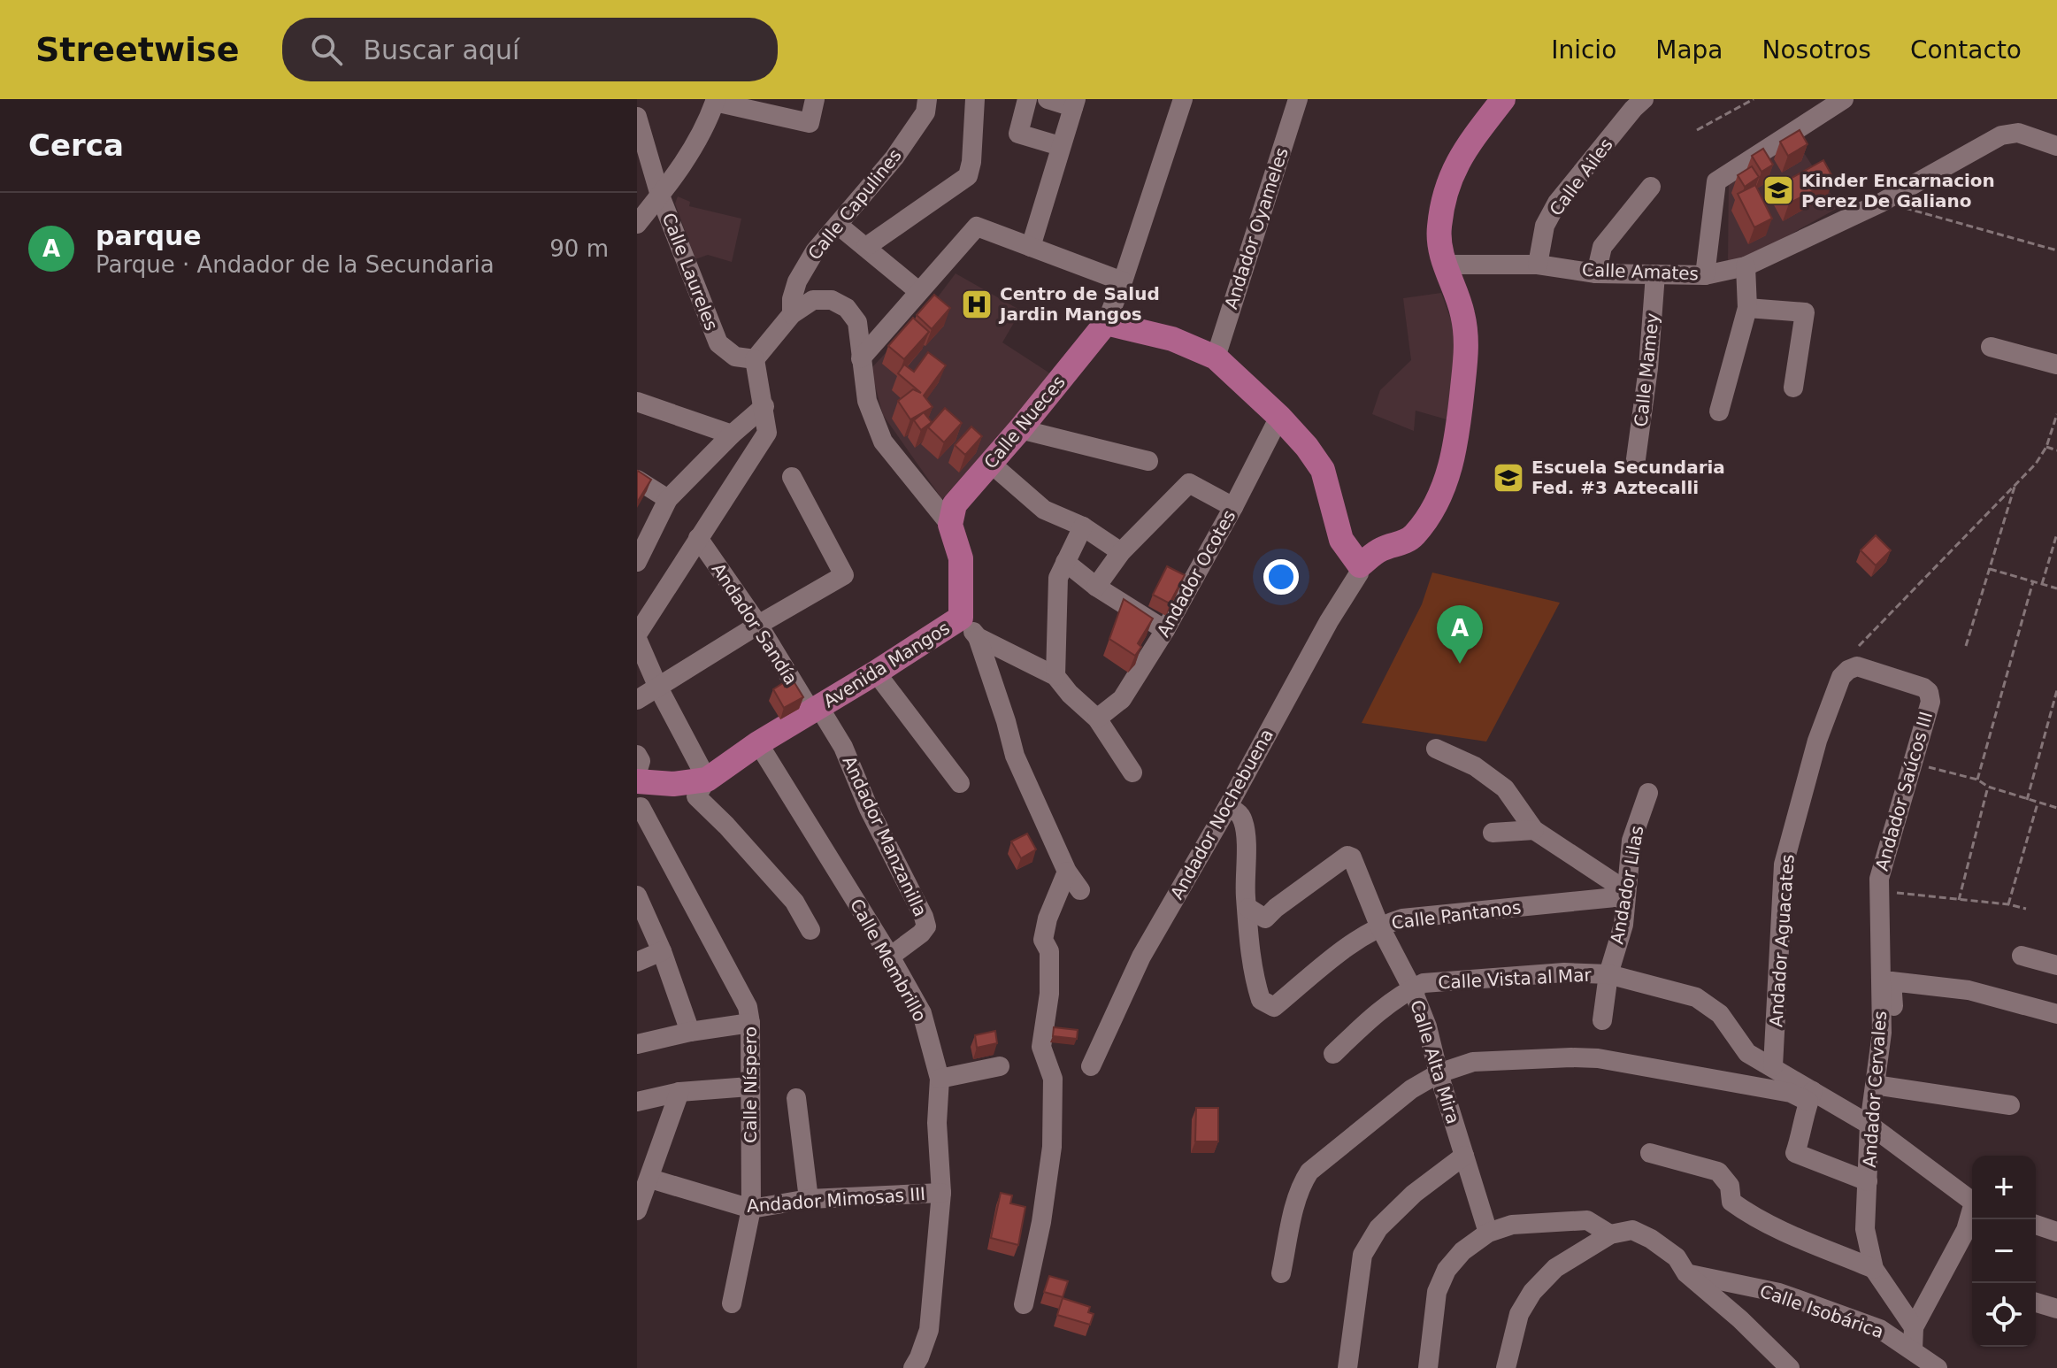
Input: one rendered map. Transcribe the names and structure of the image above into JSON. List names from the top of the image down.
{
  "streets": {
    "main road": ["Calle Nueces", "Avenida Mangos"],
    "street": [
      "Calle Ailes",
      "Calle Capulines",
      "Andador Oyameles",
      "Calle Laureles",
      "Calle Amates",
      "Calle Mamey",
      "Andador Ocotes",
      "Andador Sandía",
      "Andador Saúcos III",
      "Andador Nochebuena",
      "Andador Manzanilla",
      "Andador Lilas",
      "Calle Pantanos",
      "Andador Aguacates",
      "Calle Membrillo",
      "Calle Vista al Mar",
      "Calle Alta Mira",
      "Calle Níspero",
      "Andador Cervales",
      "Andador Mimosas III",
      "Calle Isobárica"
    ]
  },
  "crossings": [
    ["Calle Ailes", "Calle Amates"],
    ["Calle Amates", "Calle Mamey"],
    ["Calle Nueces", "Avenida Mangos"],
    ["Andador Sandía", "Avenida Mangos"],
    ["Andador Sandía", "Andador Manzanilla"],
    ["Avenida Mangos", "Andador Manzanilla"],
    ["Avenida Mangos", "Calle Membrillo"],
    ["Andador Saúcos III", "Andador Aguacates"],
    ["Andador Saúcos III", "Andador Cervales"],
    ["Andador Manzanilla", "Calle Membrillo"],
    ["Andador Lilas", "Calle Pantanos"],
    ["Andador Lilas", "Calle Vista al Mar"],
    ["Calle Pantanos", "Calle Alta Mira"],
    ["Andador Aguacates", "Calle Vista al Mar"],
    ["Calle Membrillo", "Andador Mimosas III"],
    ["Calle Vista al Mar", "Calle Alta Mira"],
    ["Calle Níspero", "Andador Mimosas III"]
  ],
  "places": {
    "school or university": ["Kinder Encarnacion Perez De Galiano", "Escuela Secundaria Fed. #3 Aztecalli"],
    "hospital": ["Centro de Salud Jardin Mangos"]
  },
  "page": {
    "header": "Streetwise",
    "search": "Buscar aquí",
    "nav": [
      "Inicio",
      "Mapa",
      "Nosotros",
      "Contacto"
    ],
    "heading": "Cerca",
    "list": [
      {
        "mark": "A",
        "name": "parque",
        "note": "Parque · Andador de la Secundaria",
        "value": "90 m"
      }
    ],
    "pins": "A",
    "map_buttons": ["+", "−"]
  }
}
